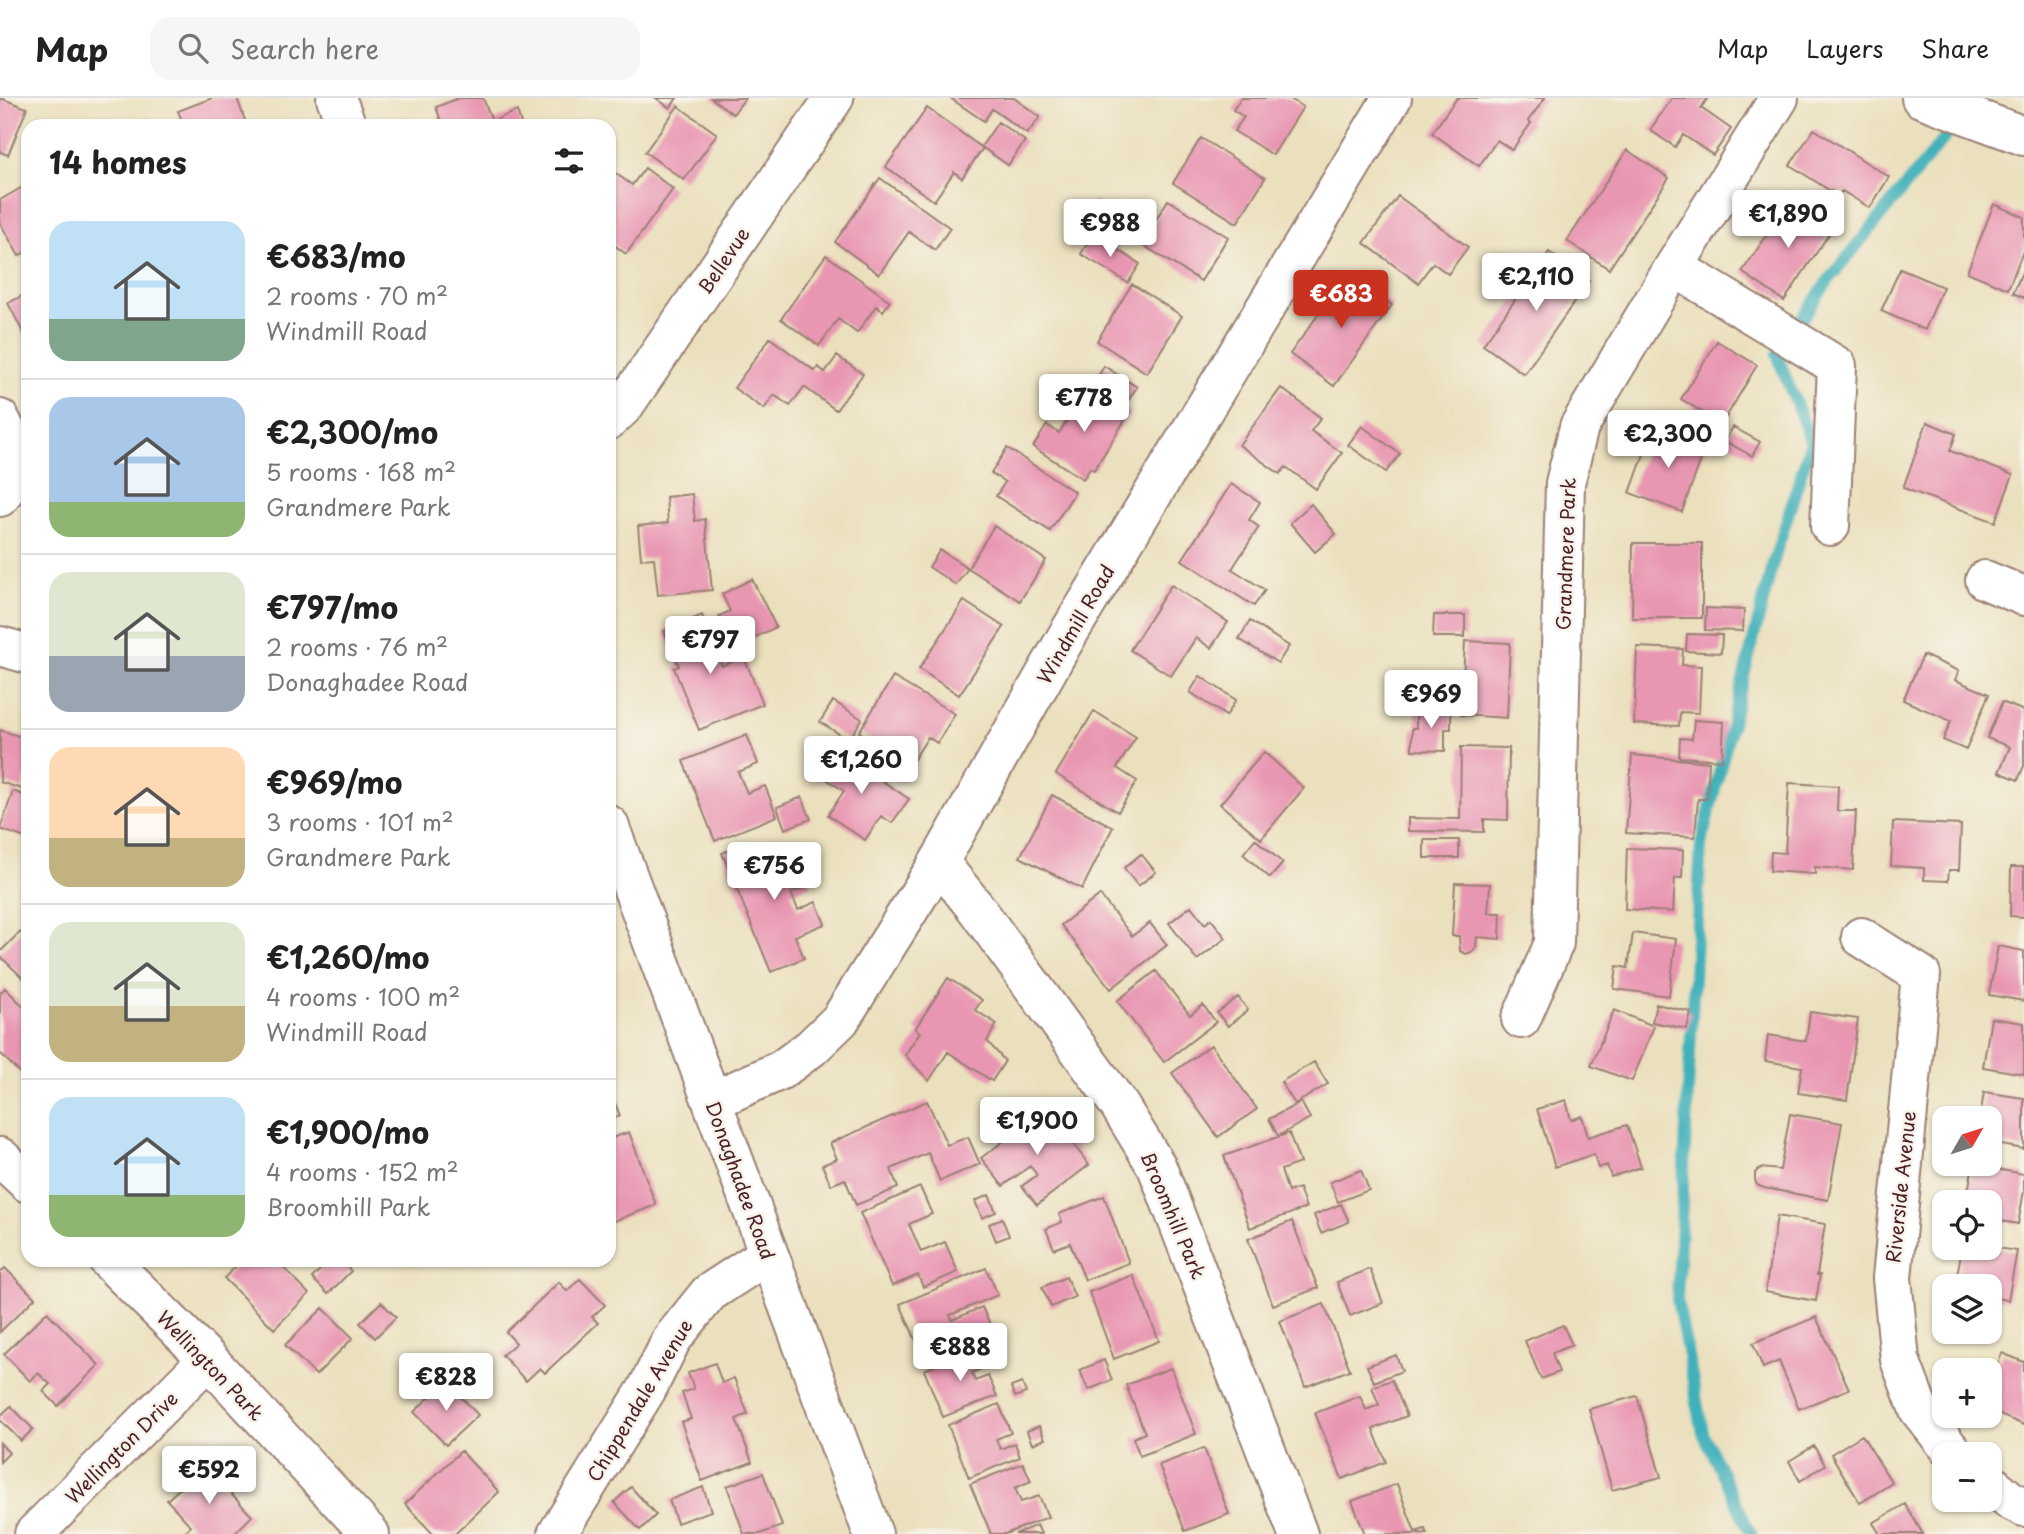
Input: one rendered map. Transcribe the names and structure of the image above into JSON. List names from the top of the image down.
{
  "streets": {
    "street": [
      "Bellevue",
      "Grandmere Park",
      "Windmill Road",
      "Donaghadee Road",
      "Riverside Avenue",
      "Broomhill Park",
      "Wellington Park",
      "Chippendale Avenue",
      "Wellington Drive"
    ]
  },
  "crossings": [
    ["Windmill Road", "Donaghadee Road"],
    ["Windmill Road", "Broomhill Park"],
    ["Donaghadee Road", "Chippendale Avenue"],
    ["Wellington Park", "Wellington Drive"]
  ],
  "north": "top right",
  "page": {
    "header": "Map",
    "search": "Search here",
    "nav": ["Map", "Layers", "Share"],
    "heading": "14 homes",
    "price": [
      "€1,890",
      "€988",
      "€2,110",
      "€683",
      "€778",
      "€2,300",
      "€797",
      "€969",
      "€1,260",
      "€756",
      "€1,900",
      "€888",
      "€828",
      "€592"
    ],
    "list": [
      {
        "name": "€683/mo",
        "note": "2 rooms · 70 m² · Windmill Road"
      },
      {
        "name": "€2,300/mo",
        "note": "5 rooms · 168 m² · Grandmere Park"
      },
      {
        "name": "€797/mo",
        "note": "2 rooms · 76 m² · Donaghadee Road"
      },
      {
        "name": "€969/mo",
        "note": "3 rooms · 101 m² · Grandmere Park"
      },
      {
        "name": "€1,260/mo",
        "note": "4 rooms · 100 m² · Windmill Road"
      },
      {
        "name": "€1,900/mo",
        "note": "4 rooms · 152 m² · Broomhill Park"
      }
    ],
    "map_buttons": ["+", "−"]
  }
}
